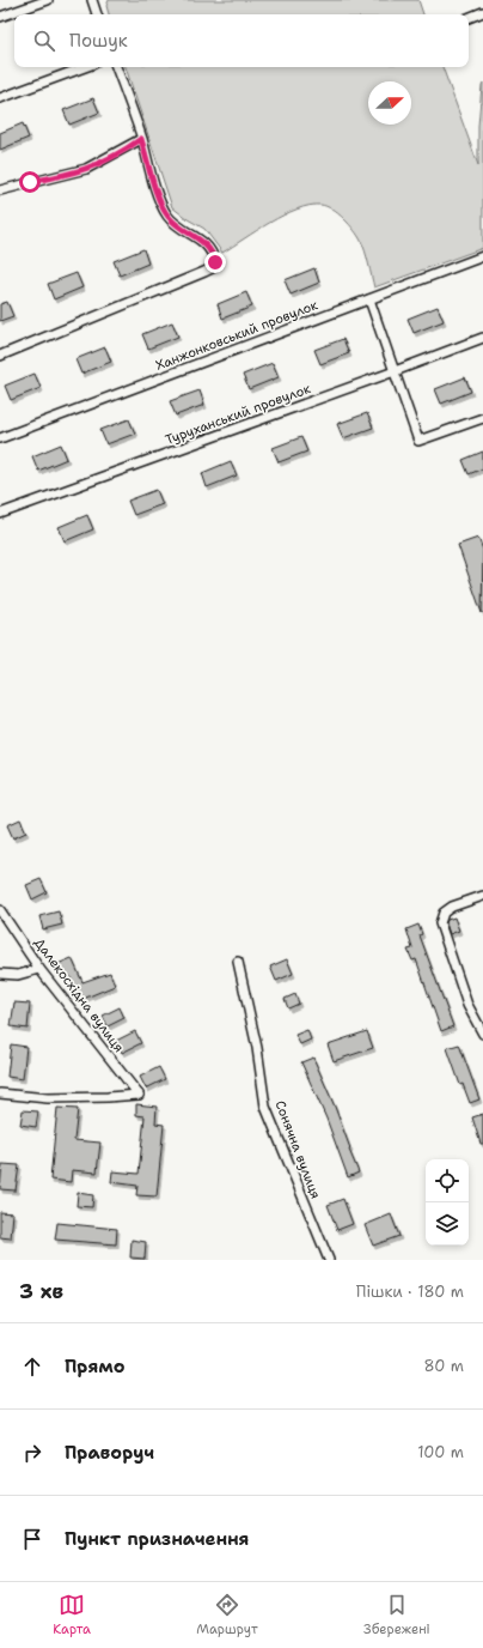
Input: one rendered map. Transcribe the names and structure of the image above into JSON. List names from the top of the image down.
{
  "streets": {
    "street": [
      "Ханжонковський провулок",
      "Туруханський провулок",
      "Далекосхідна вулиця",
      "Сонячна вулиця"
    ]
  },
  "north": "right",
  "page": {
    "search": "Пошук",
    "heading": ["3 хв", "Пішки · 180 m"],
    "list": [
      ["Прямо", "80 m"],
      ["Праворуч", "100 m"],
      "Пункт призначення"
    ],
    "nav": ["Карта", "Маршрут", "Збережені"]
  }
}
